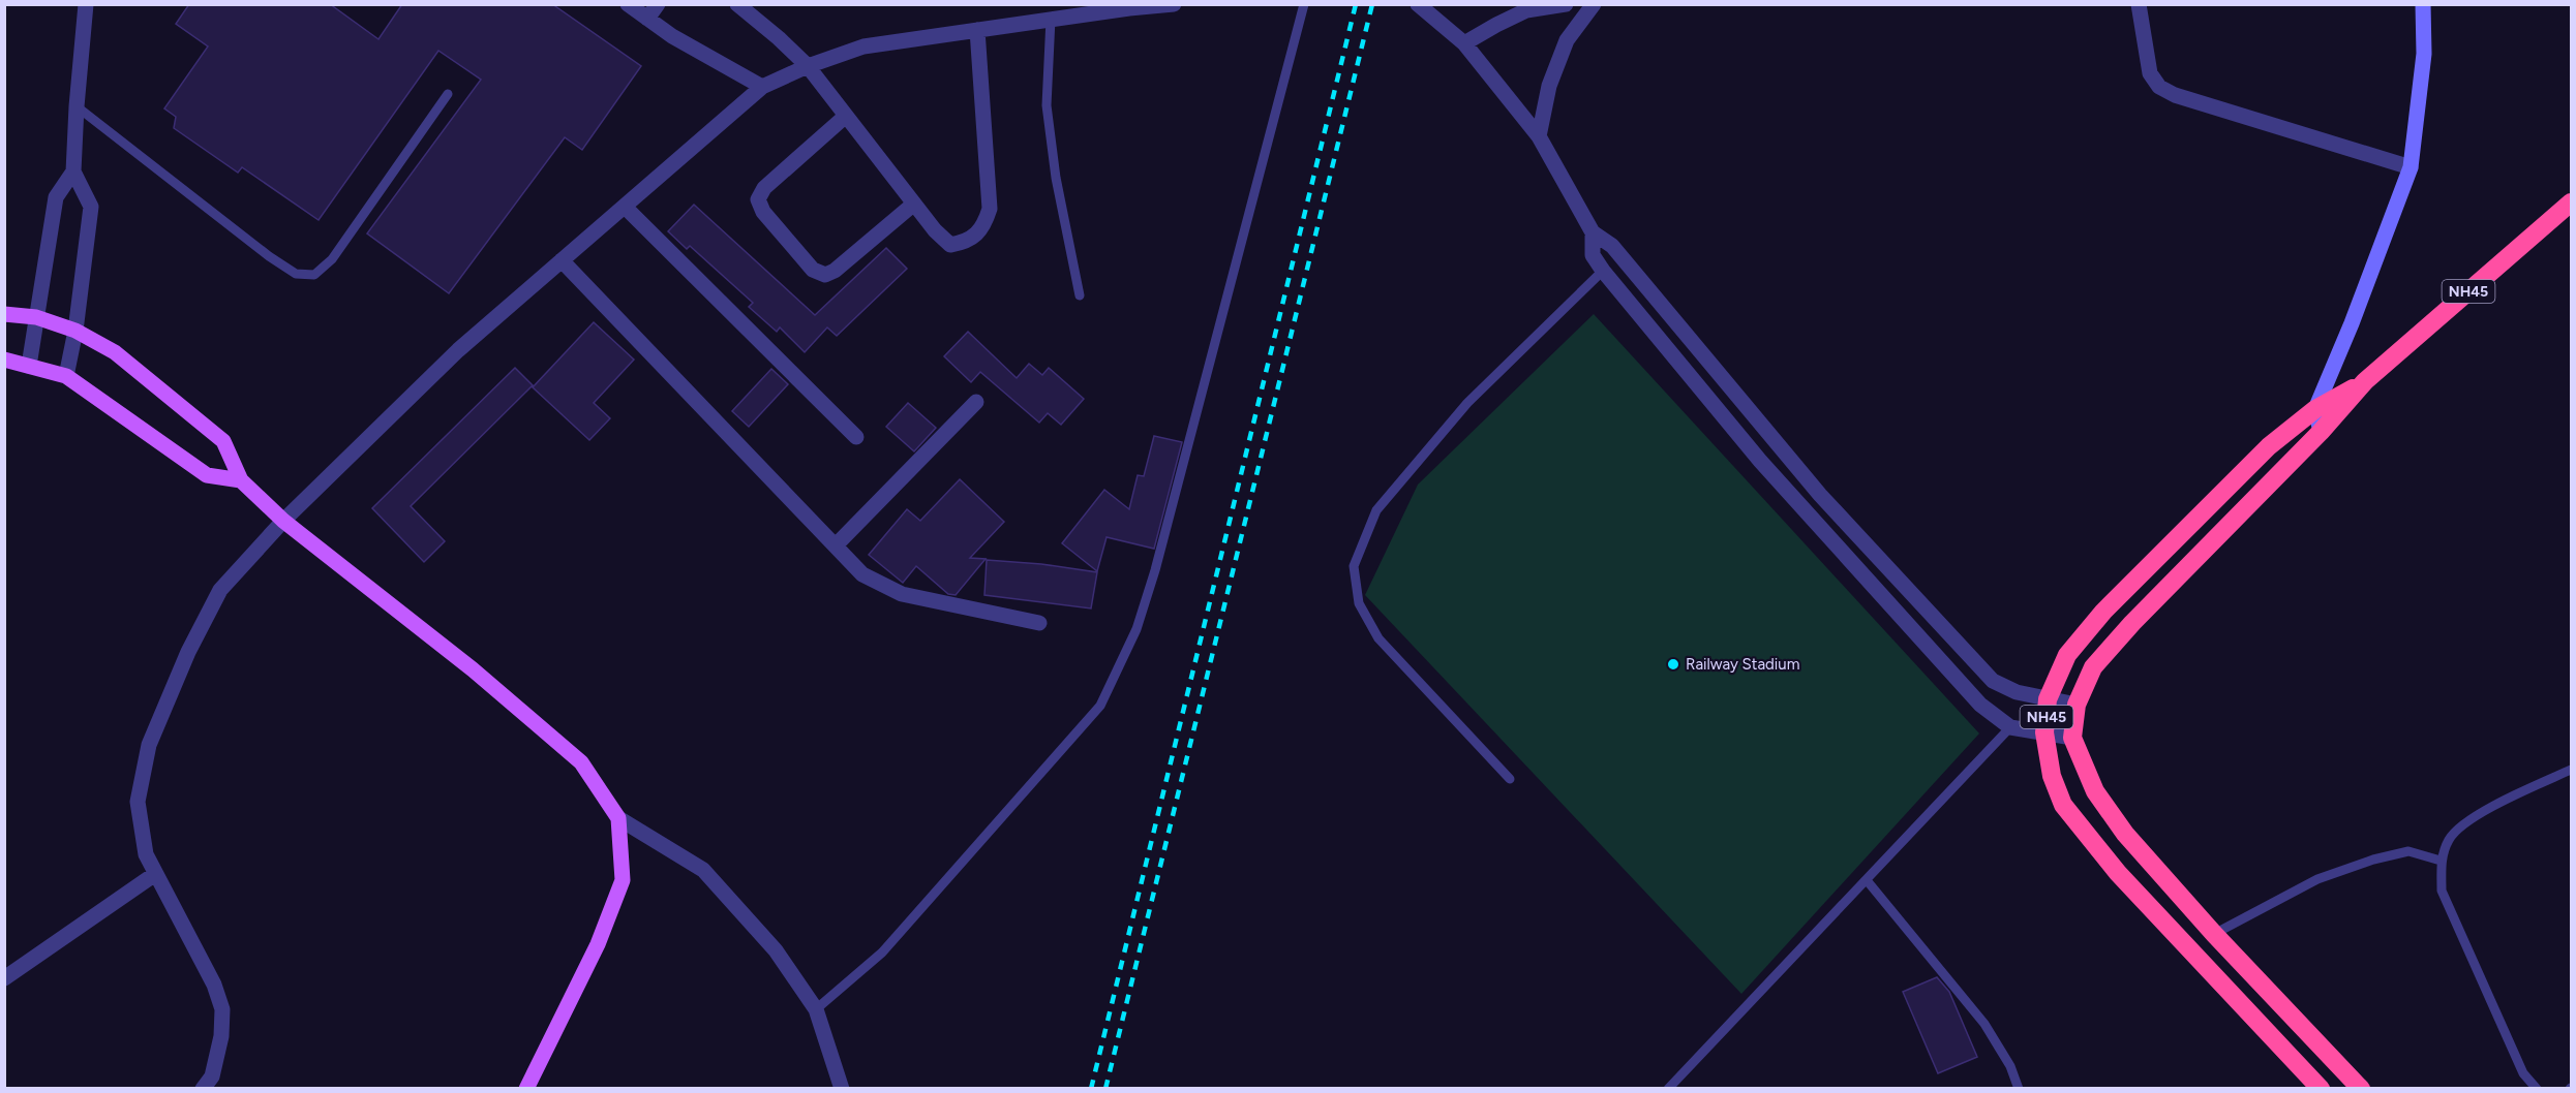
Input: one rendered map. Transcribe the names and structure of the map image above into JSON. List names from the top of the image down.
{
  "streets": {
    "highway": ["NH45"]
  },
  "places": ["Railway Stadium"]
}
